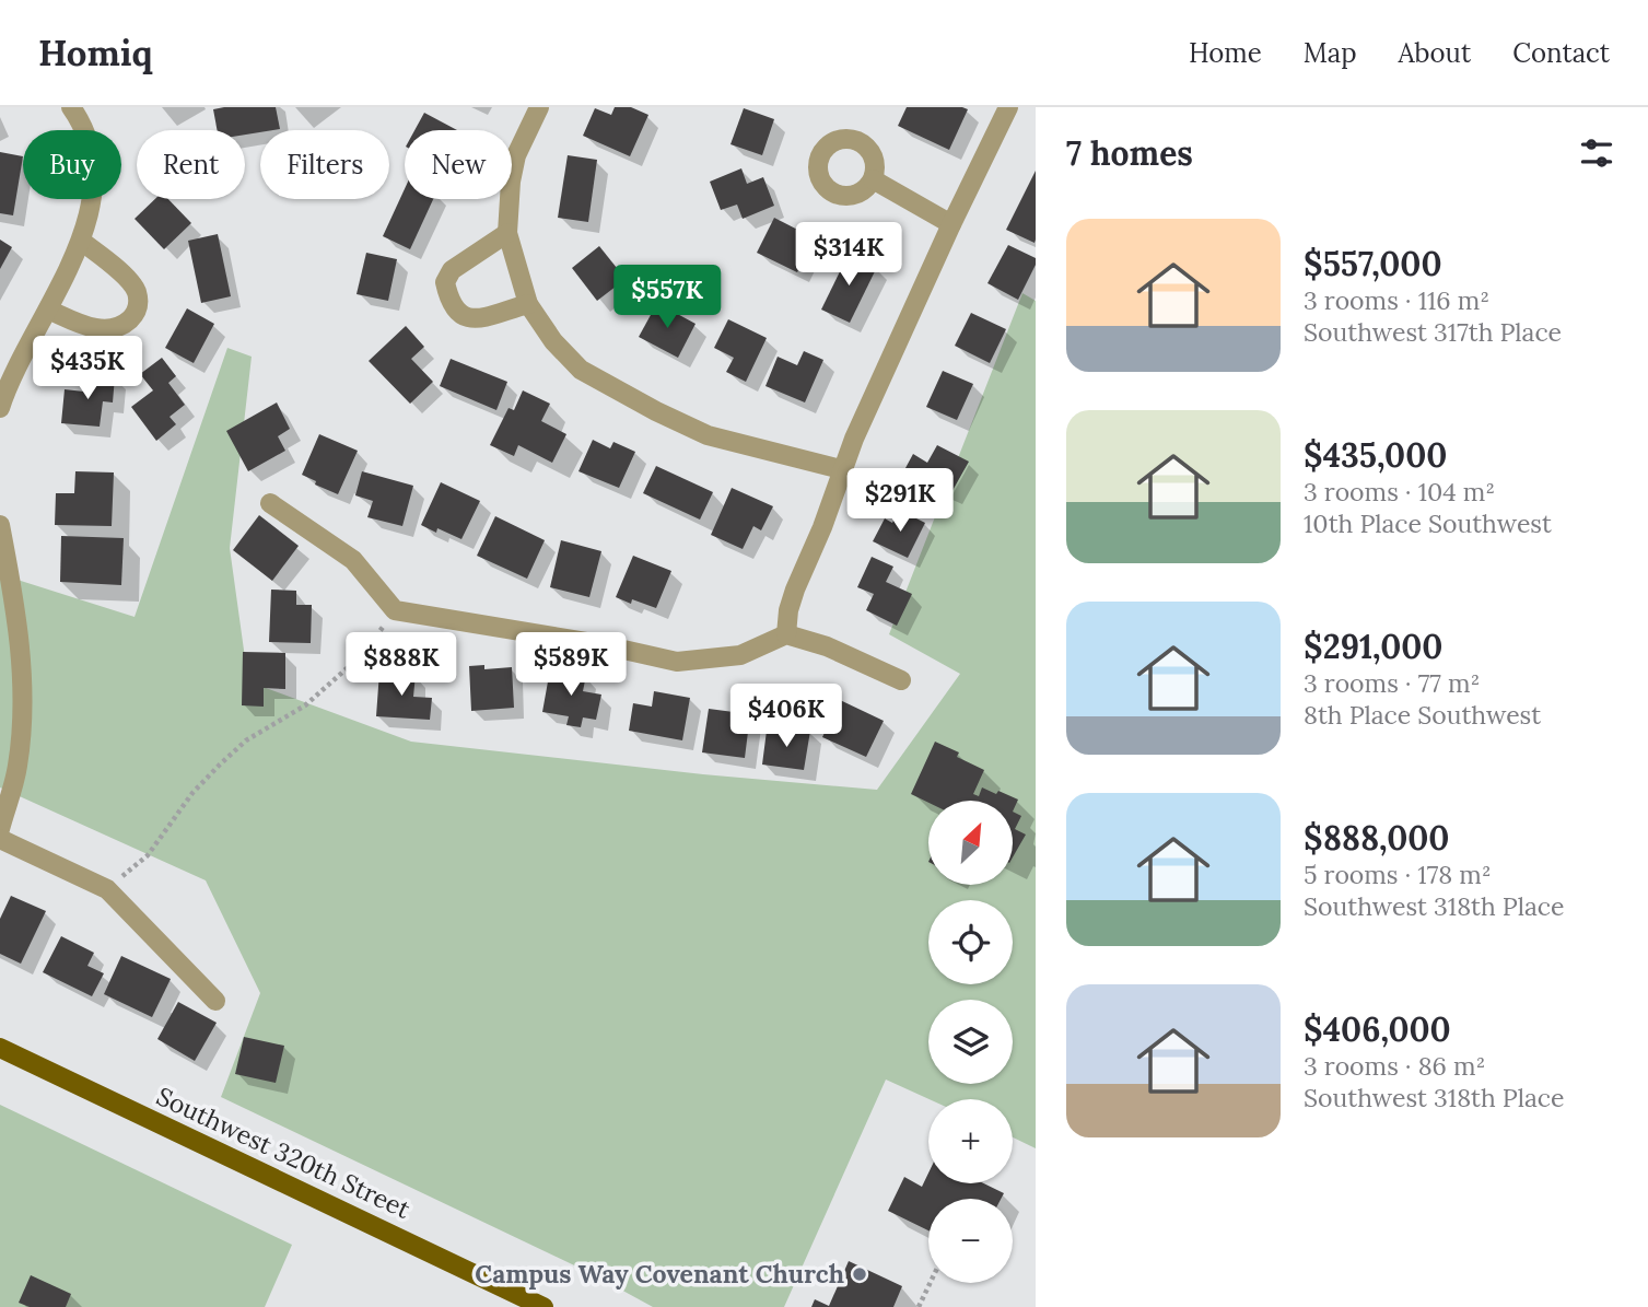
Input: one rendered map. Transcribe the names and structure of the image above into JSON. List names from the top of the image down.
{
  "streets": {
    "main road": ["Southwest 320th Street"]
  },
  "places": ["Campus Way Covenant Church"],
  "north": "top right",
  "page": {
    "header": "Homiq",
    "nav": [
      "Home",
      "Map",
      "About",
      "Contact"
    ],
    "heading": "7 homes",
    "chip": [
      "Buy",
      "Rent",
      "Filters",
      "New"
    ],
    "list": [
      {
        "name": "$557,000",
        "note": "3 rooms · 116 m² · Southwest 317th Place"
      },
      {
        "name": "$435,000",
        "note": "3 rooms · 104 m² · 10th Place Southwest"
      },
      {
        "name": "$291,000",
        "note": "3 rooms · 77 m² · 8th Place Southwest"
      },
      {
        "name": "$888,000",
        "note": "5 rooms · 178 m² · Southwest 318th Place"
      },
      {
        "name": "$406,000",
        "note": "3 rooms · 86 m² · Southwest 318th Place"
      }
    ],
    "price": [
      "$314K",
      "$557K",
      "$435K",
      "$291K",
      "$888K",
      "$589K",
      "$406K"
    ],
    "map_buttons": ["+", "−"]
  }
}
